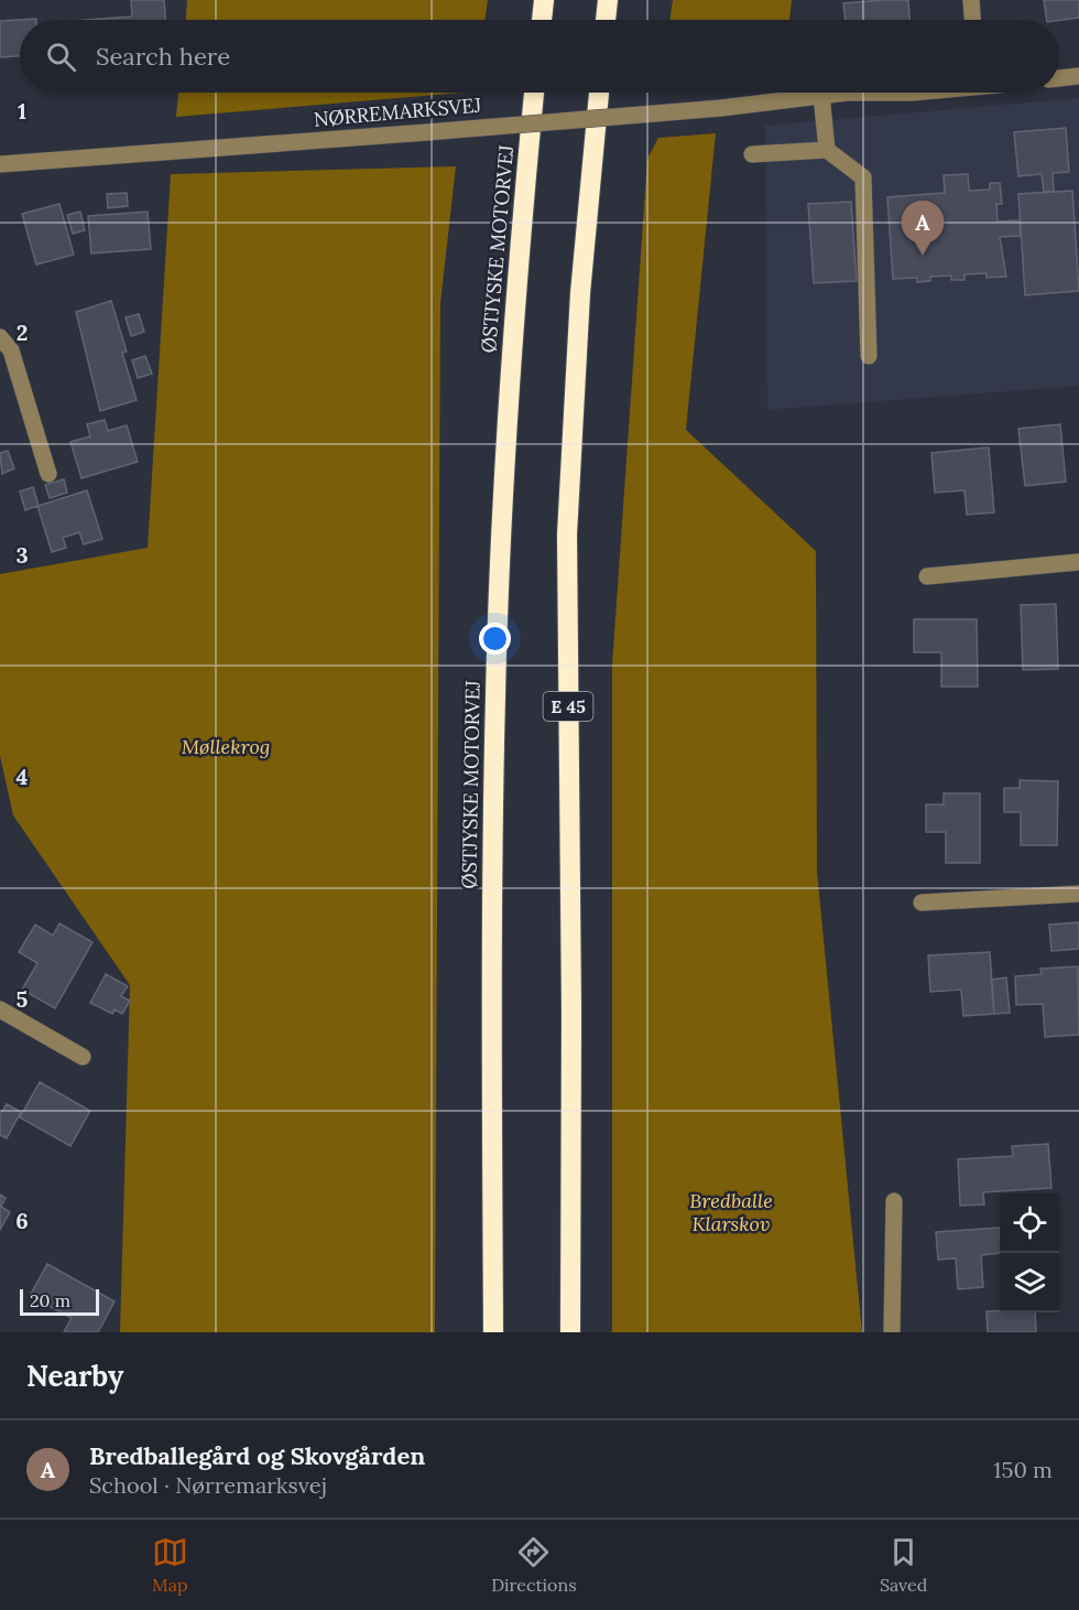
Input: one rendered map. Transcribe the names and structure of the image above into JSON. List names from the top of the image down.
{
  "streets": {
    "highway": ["ØSTJYSKE MOTORVEJ", "E 45"],
    "street": ["NØRREMARKSVEJ"]
  },
  "parks": ["Møllekrog", "Bredballe Klarskov"],
  "scale_bar": "20 m",
  "page": {
    "search": "Search here",
    "pins": "A",
    "scale": "20 m",
    "heading": "Nearby",
    "list": [
      {
        "mark": "A",
        "name": "Bredballegård og Skovgården",
        "note": "School · Nørremarksvej",
        "value": "150 m"
      }
    ],
    "nav": ["Map", "Directions", "Saved"]
  },
  "grid": {
    "rows": [
      "1",
      "2",
      "3",
      "4",
      "5",
      "6"
    ]
  }
}
